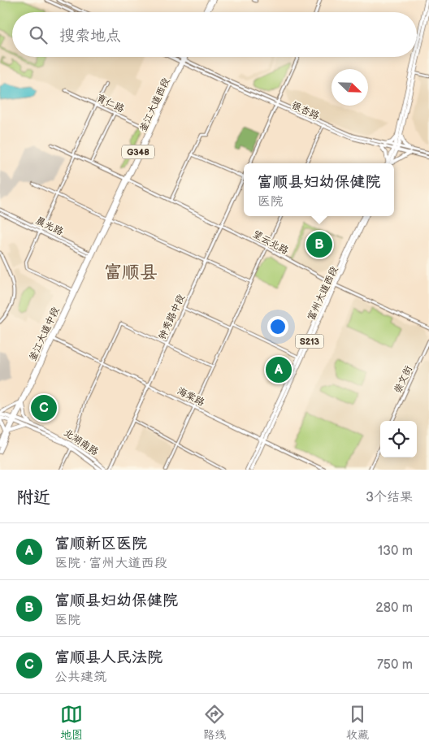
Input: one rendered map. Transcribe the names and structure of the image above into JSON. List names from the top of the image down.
{
  "streets": {
    "main road": [
      "釜江大道西段",
      "G348",
      "富州大道西段",
      "釜江大道中段",
      "S213",
      "北湖南路"
    ],
    "street": [
      "育仁路",
      "银杏路",
      "晨光路",
      "望云北路",
      "钟秀路中段",
      "崇文街",
      "海棠路"
    ]
  },
  "crossings": [
    ["育仁路", "釜江大道西段"],
    ["釜江大道西段", "银杏路"],
    ["釜江大道西段", "晨光路"],
    ["釜江大道西段", "望云北路"],
    ["釜江大道西段", "釜江大道中段"],
    ["晨光路", "釜江大道中段"],
    ["望云北路", "富州大道西段"],
    ["望云北路", "钟秀路中段"],
    ["富州大道西段", "海棠路"],
    ["钟秀路中段", "海棠路"],
    ["钟秀路中段", "北湖南路"],
    ["釜江大道中段", "海棠路"],
    ["釜江大道中段", "北湖南路"]
  ],
  "districts": ["富顺县"],
  "north": "bottom right",
  "page": {
    "search": "搜索地点",
    "popup": ["富顺县妇幼保健院", "医院"],
    "pins": ["B", "A", "C"],
    "heading": ["附近", "3个结果"],
    "list": [
      {
        "mark": "A",
        "name": "富顺新区医院",
        "note": "医院 · 富州大道西段",
        "value": "130 m"
      },
      {
        "mark": "B",
        "name": "富顺县妇幼保健院",
        "note": "医院",
        "value": "280 m"
      },
      {
        "mark": "C",
        "name": "富顺县人民法院",
        "note": "公共建筑",
        "value": "750 m"
      }
    ],
    "nav": ["地图", "路线", "收藏"]
  }
}
